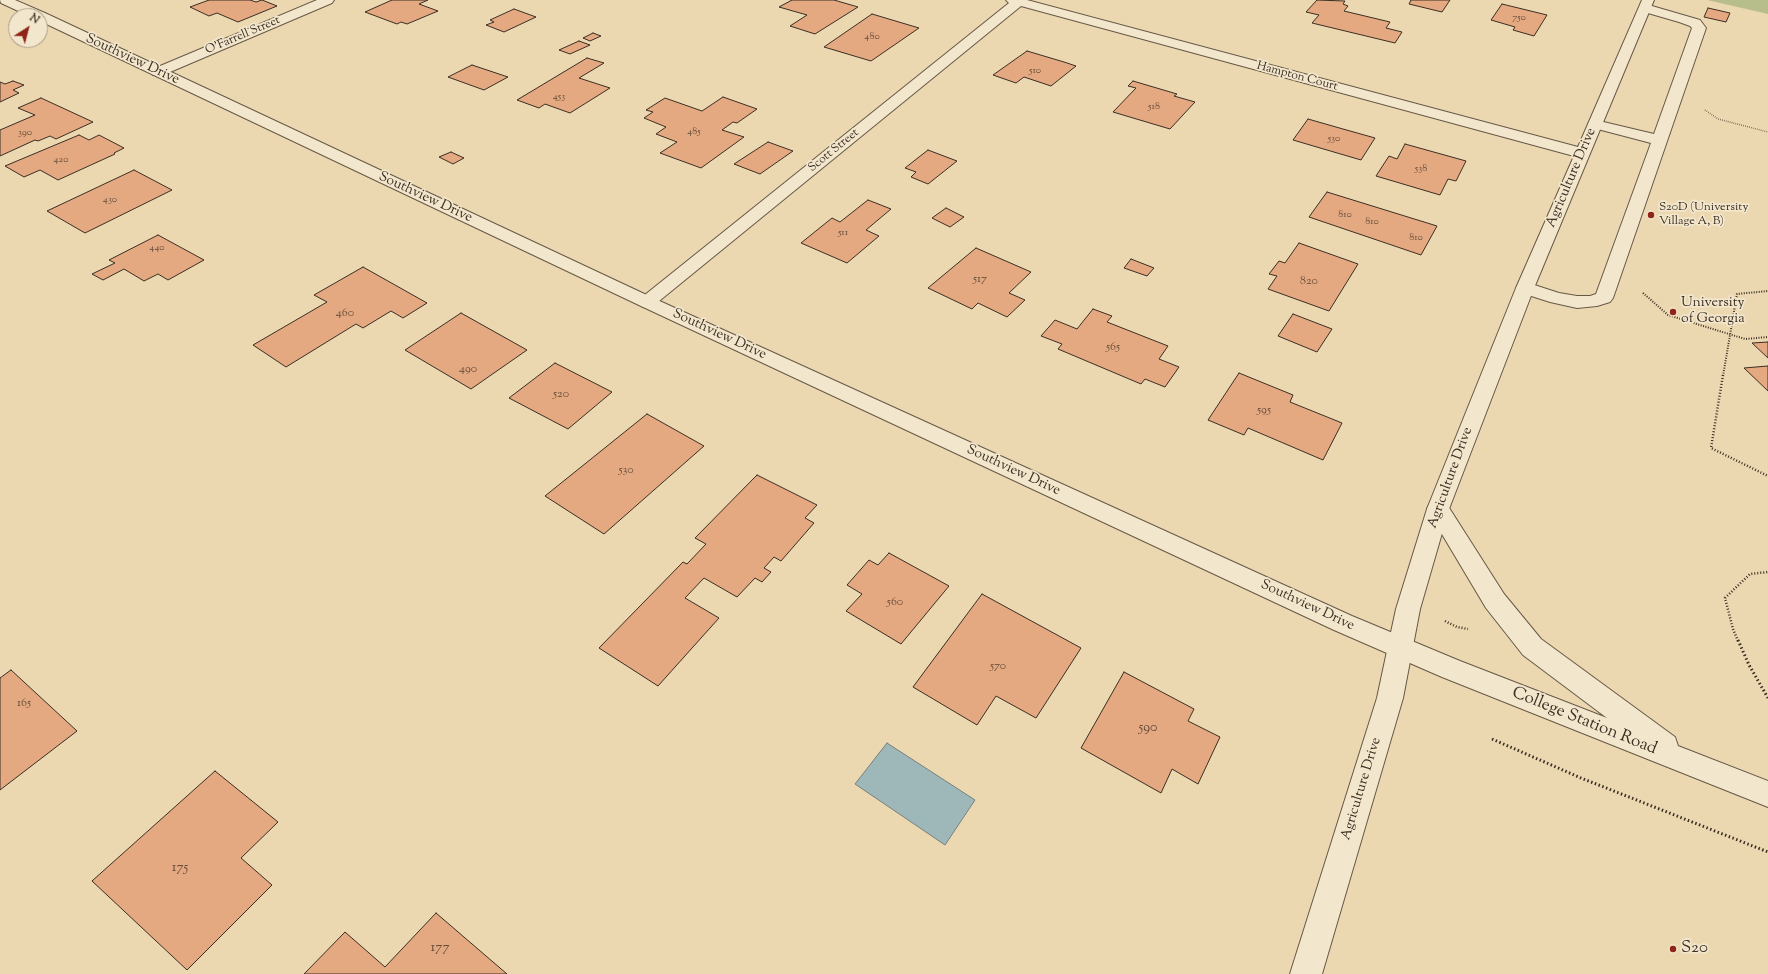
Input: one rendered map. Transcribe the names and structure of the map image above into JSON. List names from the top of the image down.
{
  "streets": {
    "street": [
      "O'Farrell Street",
      "Southview Drive",
      "Hampton Court",
      "Scott Street",
      "Agriculture Drive",
      "College Station Road"
    ]
  },
  "crossings": [
    ["O'Farrell Street", "Southview Drive"],
    ["Southview Drive", "Scott Street"],
    ["Southview Drive", "Agriculture Drive"],
    ["Southview Drive", "College Station Road"],
    ["Hampton Court", "Scott Street"],
    ["Hampton Court", "Agriculture Drive"],
    ["Agriculture Drive", "College Station Road"]
  ],
  "places": ["S20D (University Village A, B)", "University of Georgia", "S20"],
  "house_numbers": [
    "750",
    "480",
    "510",
    "453",
    "518",
    "485",
    "390",
    "530",
    "420",
    "538",
    "430",
    "810",
    "810",
    "511",
    "810",
    "440",
    "517",
    "820",
    "460",
    "565",
    "490",
    "520",
    "595",
    "530",
    "560",
    "570",
    "165",
    "590",
    "175",
    "177"
  ],
  "north": "top right"
}
